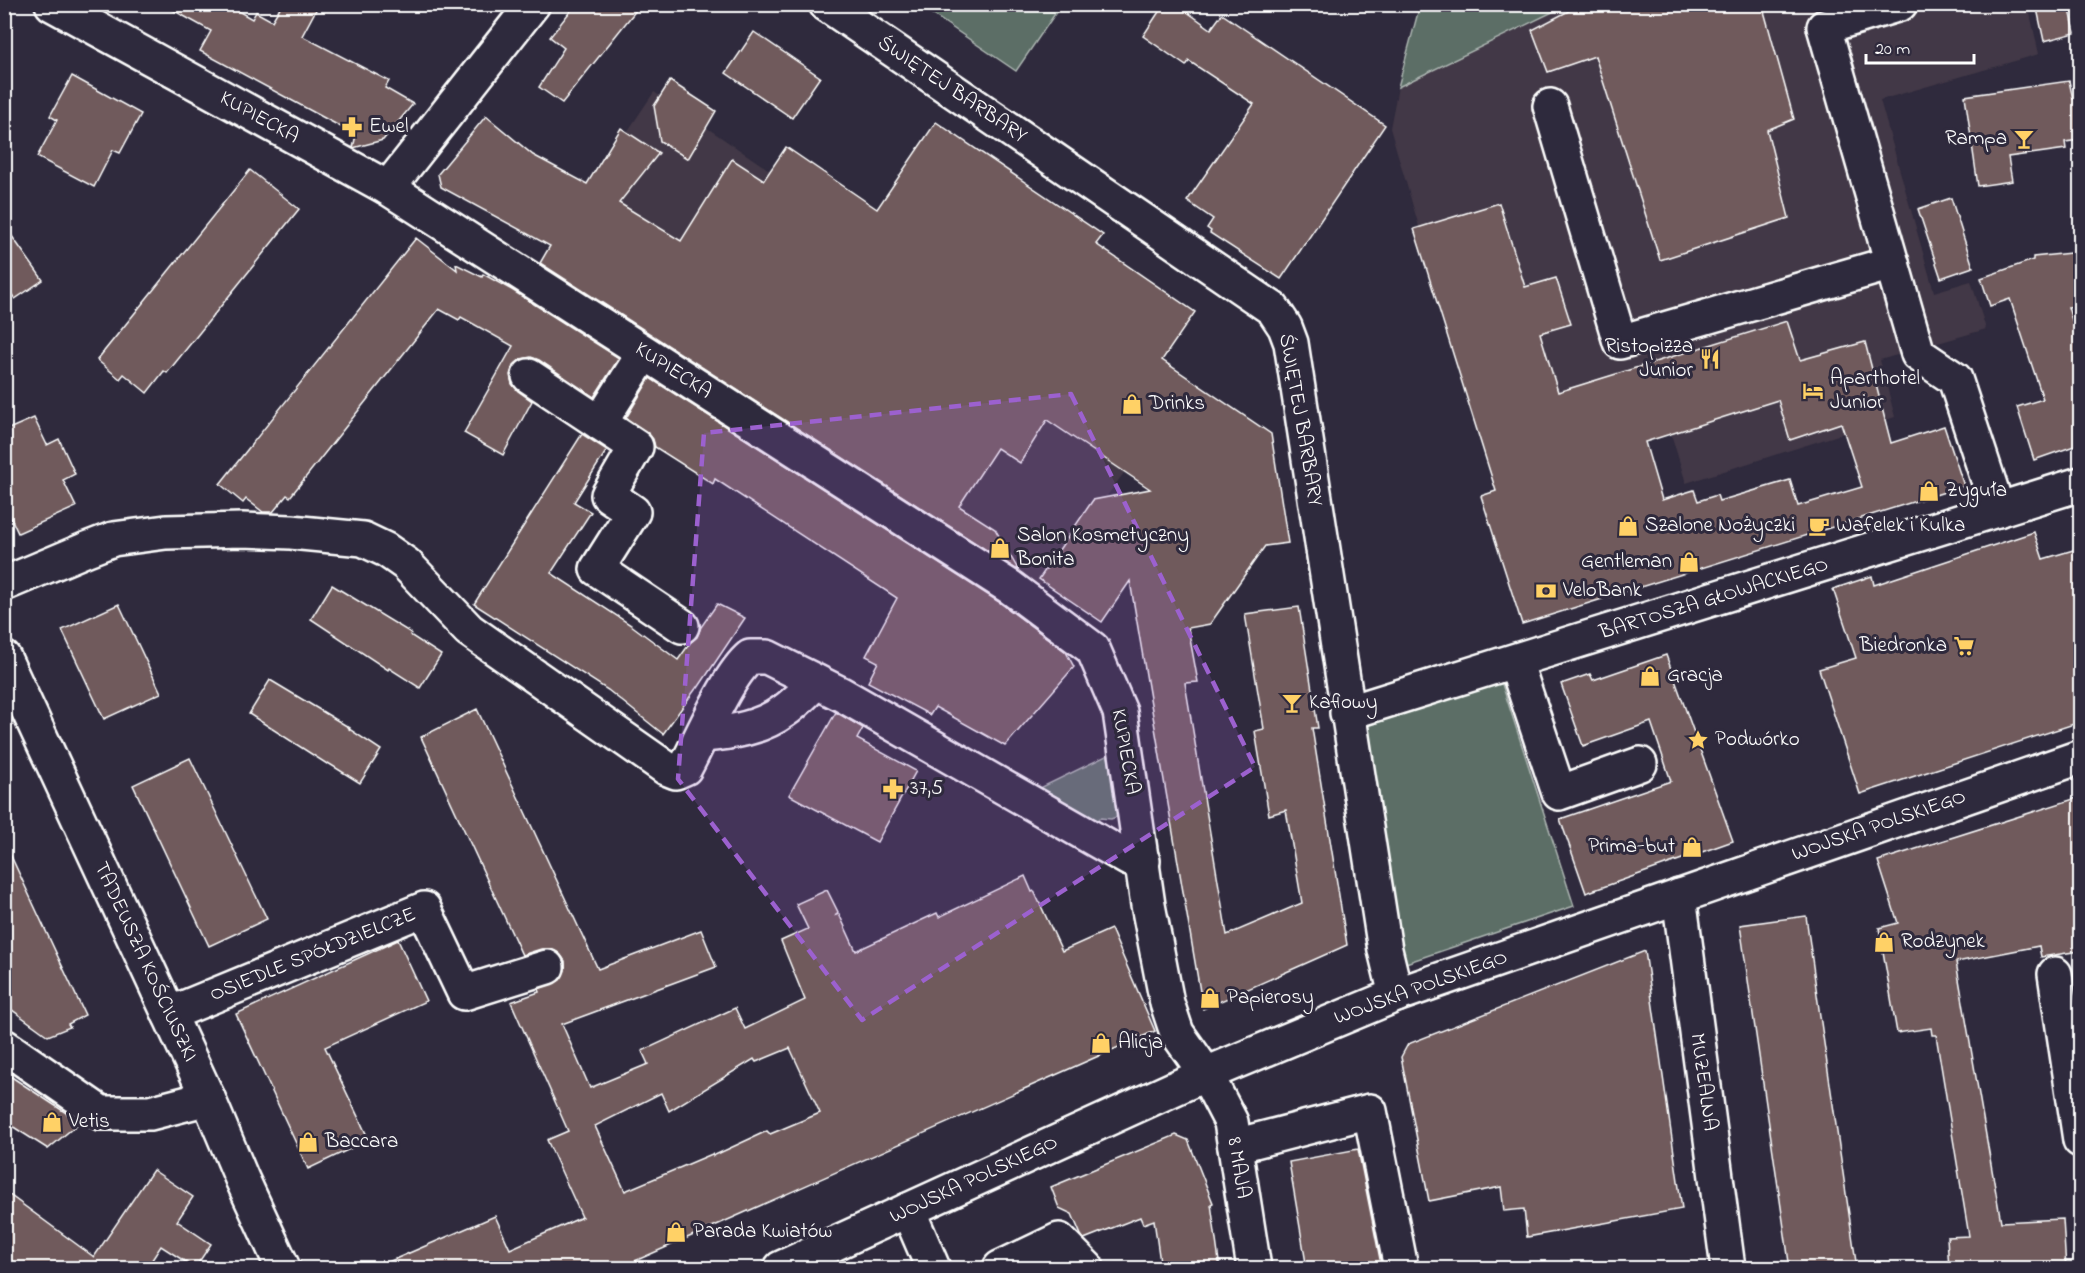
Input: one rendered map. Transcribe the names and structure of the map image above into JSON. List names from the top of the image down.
{
  "streets": {
    "street": [
      "ŚWIĘTEJ BARBARY",
      "KUPIECKA",
      "BARTOSZA GŁOWACKIEGO",
      "WOJSKA POLSKIEGO",
      "OSIEDLE SPÓŁDZIELCZE",
      "TADEUSZA KOŚCIUSZKI",
      "MUZEALNA",
      "8 MAJA"
    ]
  },
  "crossings": [
    ["ŚWIĘTEJ BARBARY", "BARTOSZA GŁOWACKIEGO"],
    ["ŚWIĘTEJ BARBARY", "WOJSKA POLSKIEGO"],
    ["KUPIECKA", "WOJSKA POLSKIEGO"],
    ["KUPIECKA", "8 MAJA"],
    ["WOJSKA POLSKIEGO", "MUZEALNA"],
    ["WOJSKA POLSKIEGO", "8 MAJA"],
    ["OSIEDLE SPÓŁDZIELCZE", "TADEUSZA KOŚCIUSZKI"]
  ],
  "places": {
    "pharmacy": ["Ewel", "37,5"],
    "bar": ["Rampa", "Kaflowy"],
    "restaurant": ["Ristopizza Junior"],
    "hotel": ["Aparthotel Junior"],
    "shop": [
      "Drinks",
      "Zyguła",
      "Szalone Nożyczki",
      "Salon Kosmetyczny Bonita",
      "Gentleman",
      "Gracja",
      "Prima-but",
      "Rodzynek",
      "Papierosy",
      "Alicja",
      "Vetis",
      "Baccara",
      "Parada Kwiatów"
    ],
    "cafe": ["Wafelek i Kulka"],
    "bank": ["VeloBank"],
    "supermarket": ["Biedronka"],
    "place": ["Podwórko"]
  },
  "scale_bar": "20 m"
}
